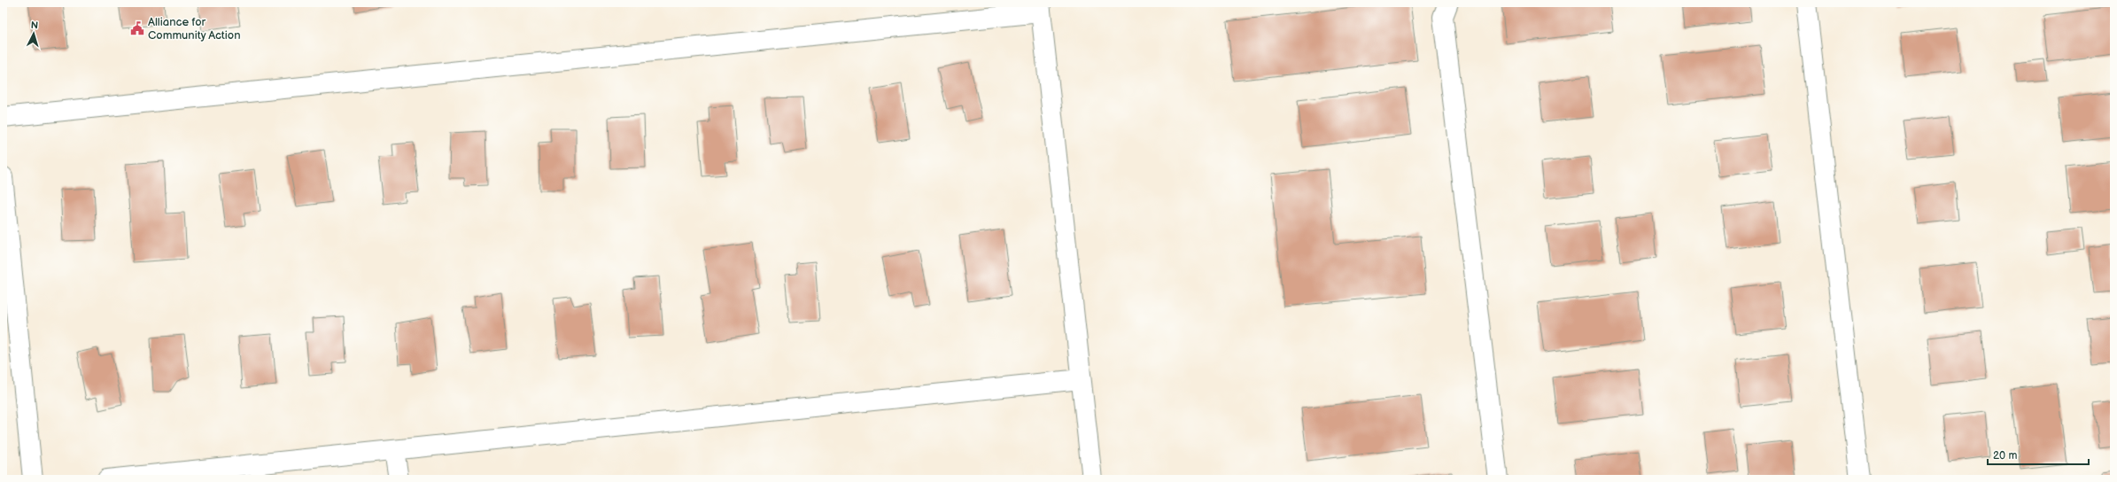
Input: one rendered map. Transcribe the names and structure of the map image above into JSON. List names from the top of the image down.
{
  "places": {
    "public building": ["Alliance for Community Action"]
  },
  "scale_bar": "20 m",
  "north": "top"
}
